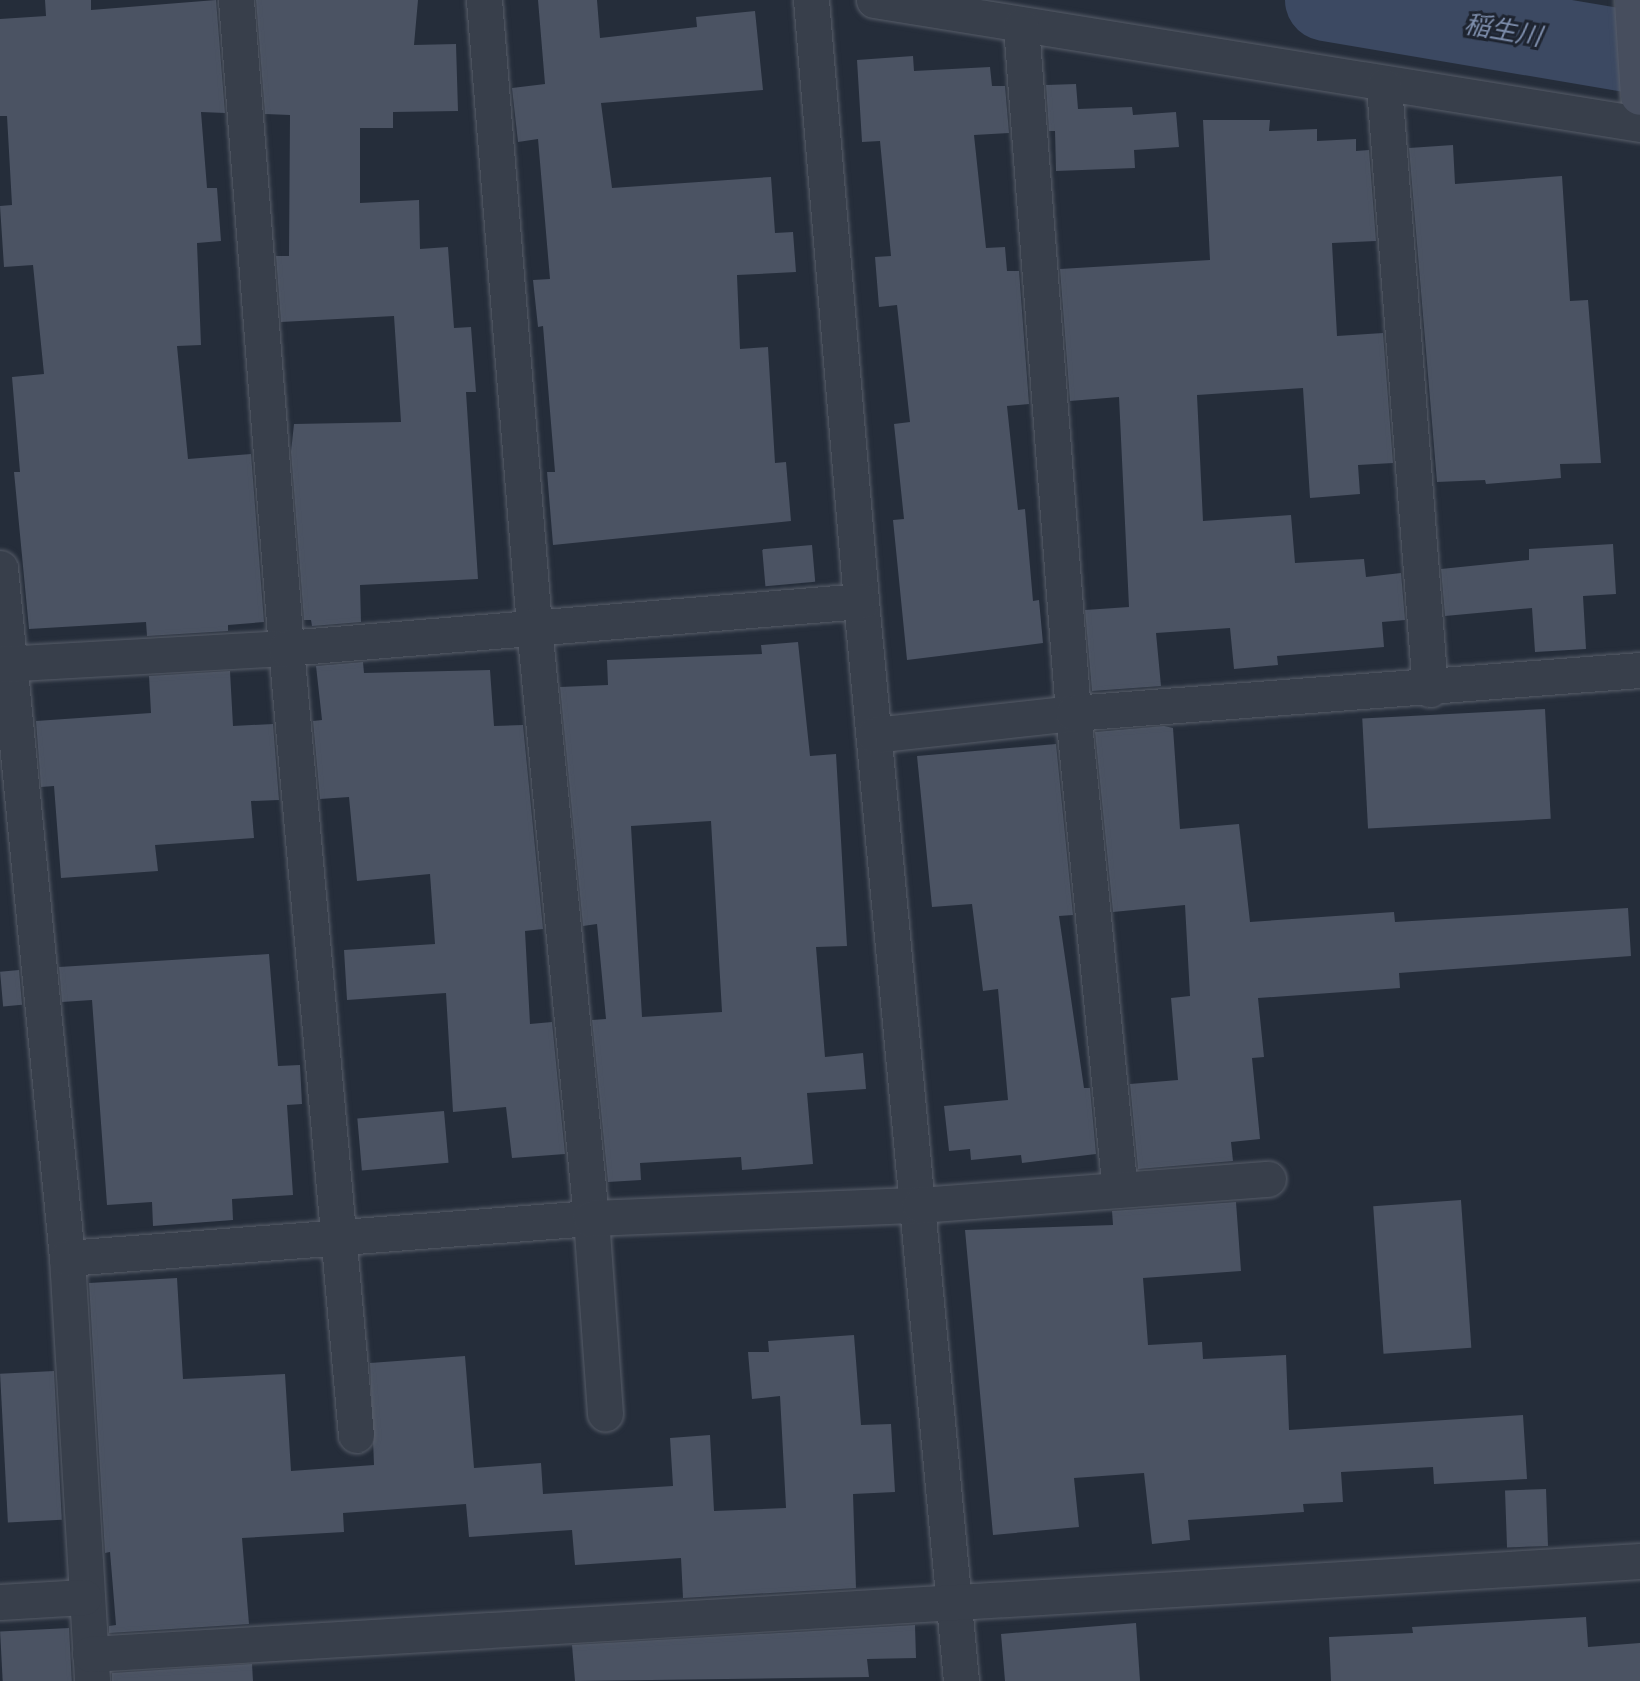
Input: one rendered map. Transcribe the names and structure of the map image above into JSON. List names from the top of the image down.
{
  "water": ["稲生川"]
}
